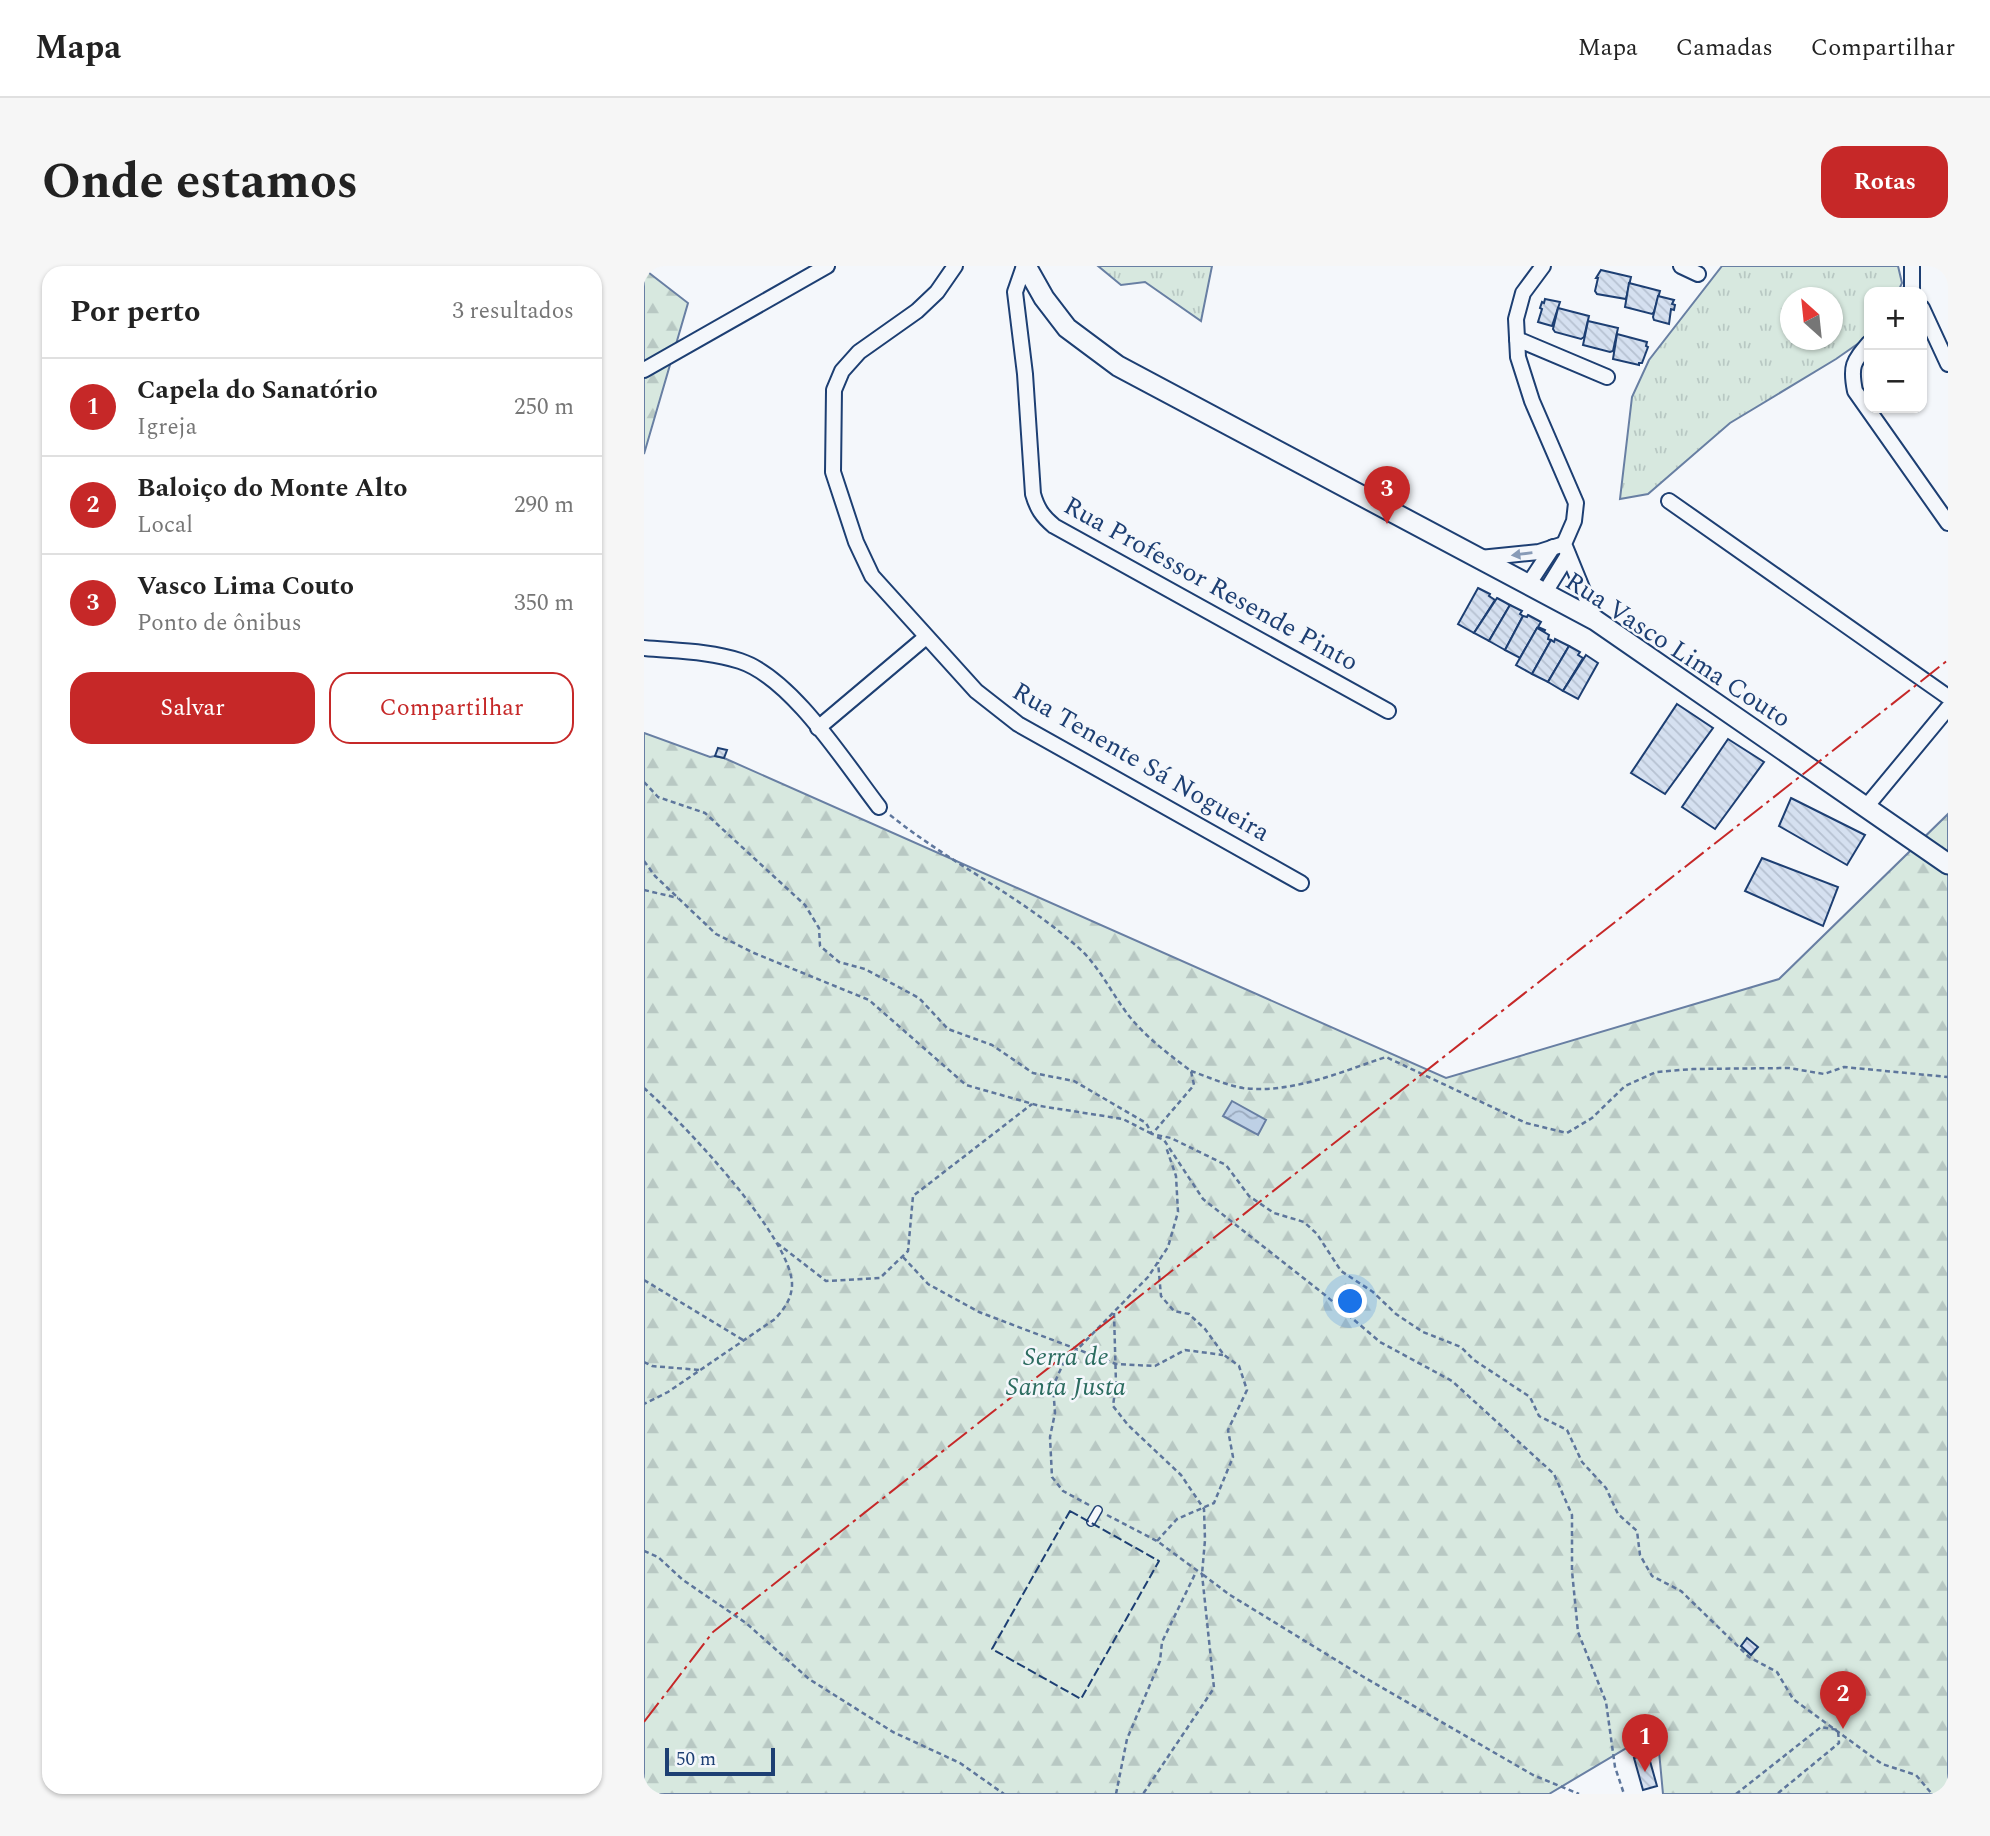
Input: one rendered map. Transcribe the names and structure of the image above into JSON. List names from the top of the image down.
{
  "streets": {
    "street": ["Rua Professor Resende Pinto", "Rua Vasco Lima Couto", "Rua Tenente Sá Nogueira"]
  },
  "crossings": [
    ["Rua Professor Resende Pinto", "Rua Vasco Lima Couto"]
  ],
  "parks": ["Serra de Santa Justa"],
  "scale_bar": "50 m",
  "north": "top left",
  "page": {
    "header": "Mapa",
    "nav": ["Mapa", "Camadas", "Compartilhar"],
    "title": "Onde estamos",
    "buttons": [
      "Rotas",
      ["Salvar", "Compartilhar"]
    ],
    "heading": ["Por perto", "3 resultados"],
    "map_buttons": ["+", "−"],
    "list": [
      {
        "mark": "1",
        "name": "Capela do Sanatório",
        "note": "Igreja",
        "value": "250 m"
      },
      {
        "mark": "2",
        "name": "Baloiço do Monte Alto",
        "note": "Local",
        "value": "290 m"
      },
      {
        "mark": "3",
        "name": "Vasco Lima Couto",
        "note": "Ponto de ônibus",
        "value": "350 m"
      }
    ],
    "pins": ["3", "2", "1"],
    "scale": "50 m"
  }
}
